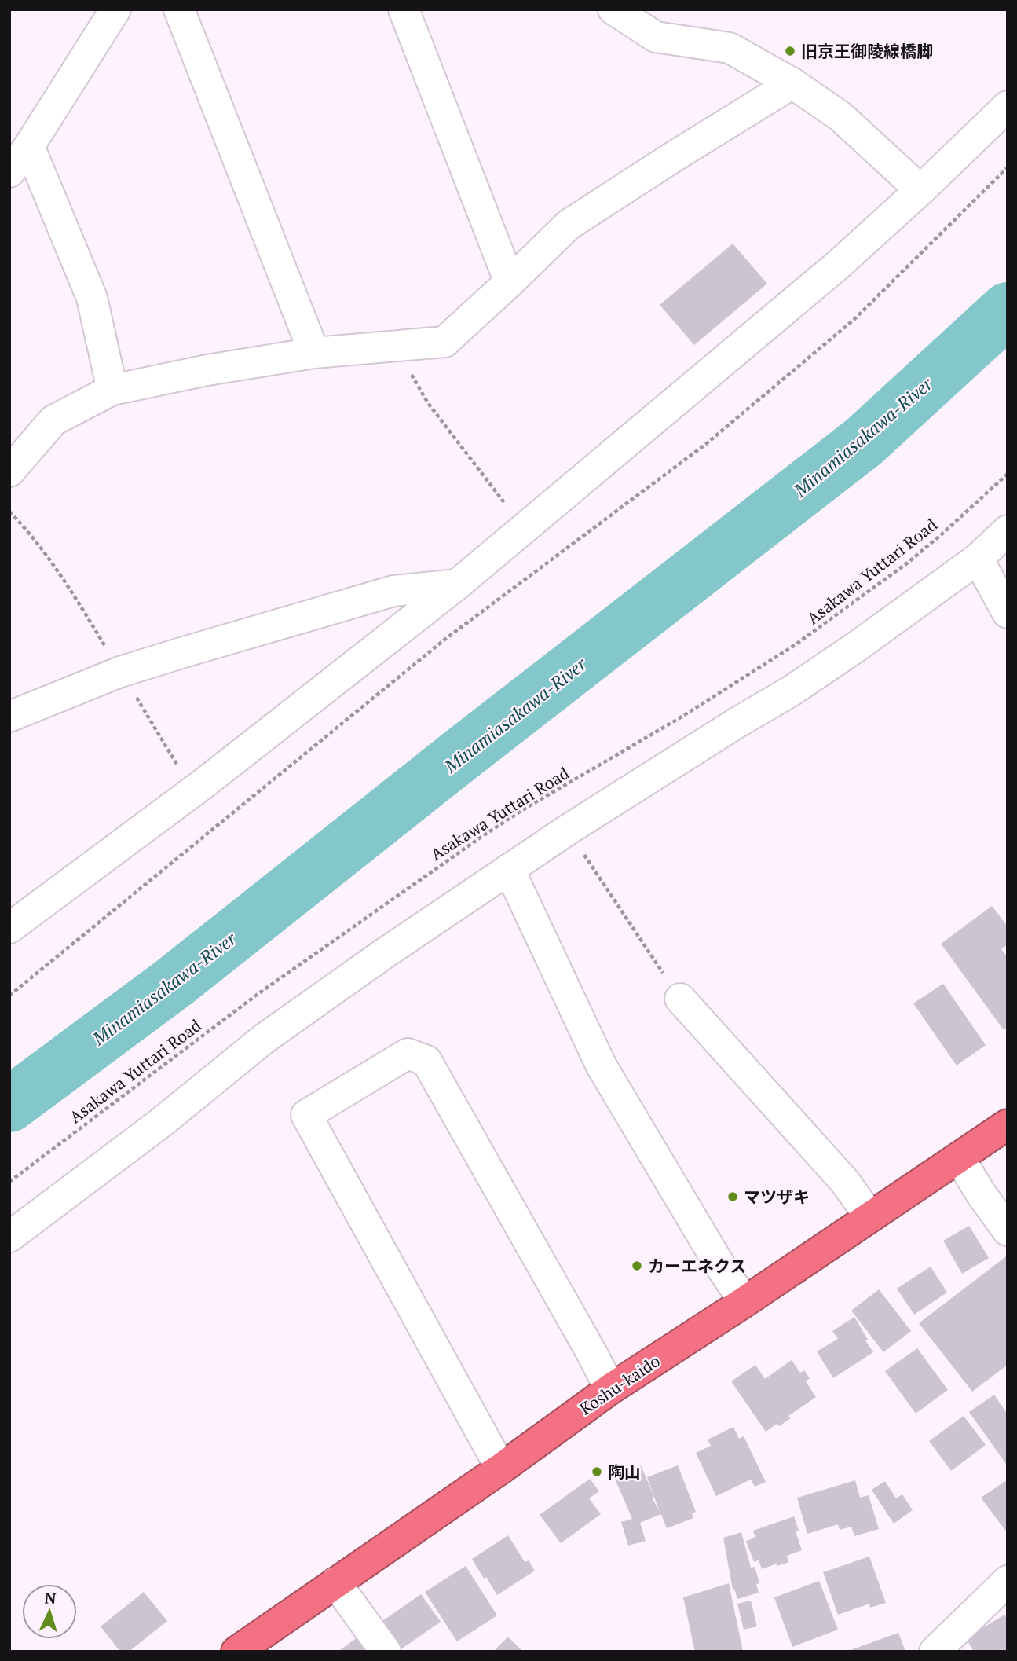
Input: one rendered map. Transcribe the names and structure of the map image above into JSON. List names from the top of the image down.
{
  "streets": {
    "highway": ["Koshu-kaido"],
    "path": ["Asakawa Yuttari Road"]
  },
  "water": ["Minamiasakawa-River"],
  "places": [
    "旧京王御陵線橋脚",
    "マツザキ",
    "カーエネクス",
    "陶山"
  ],
  "north": "top"
}
